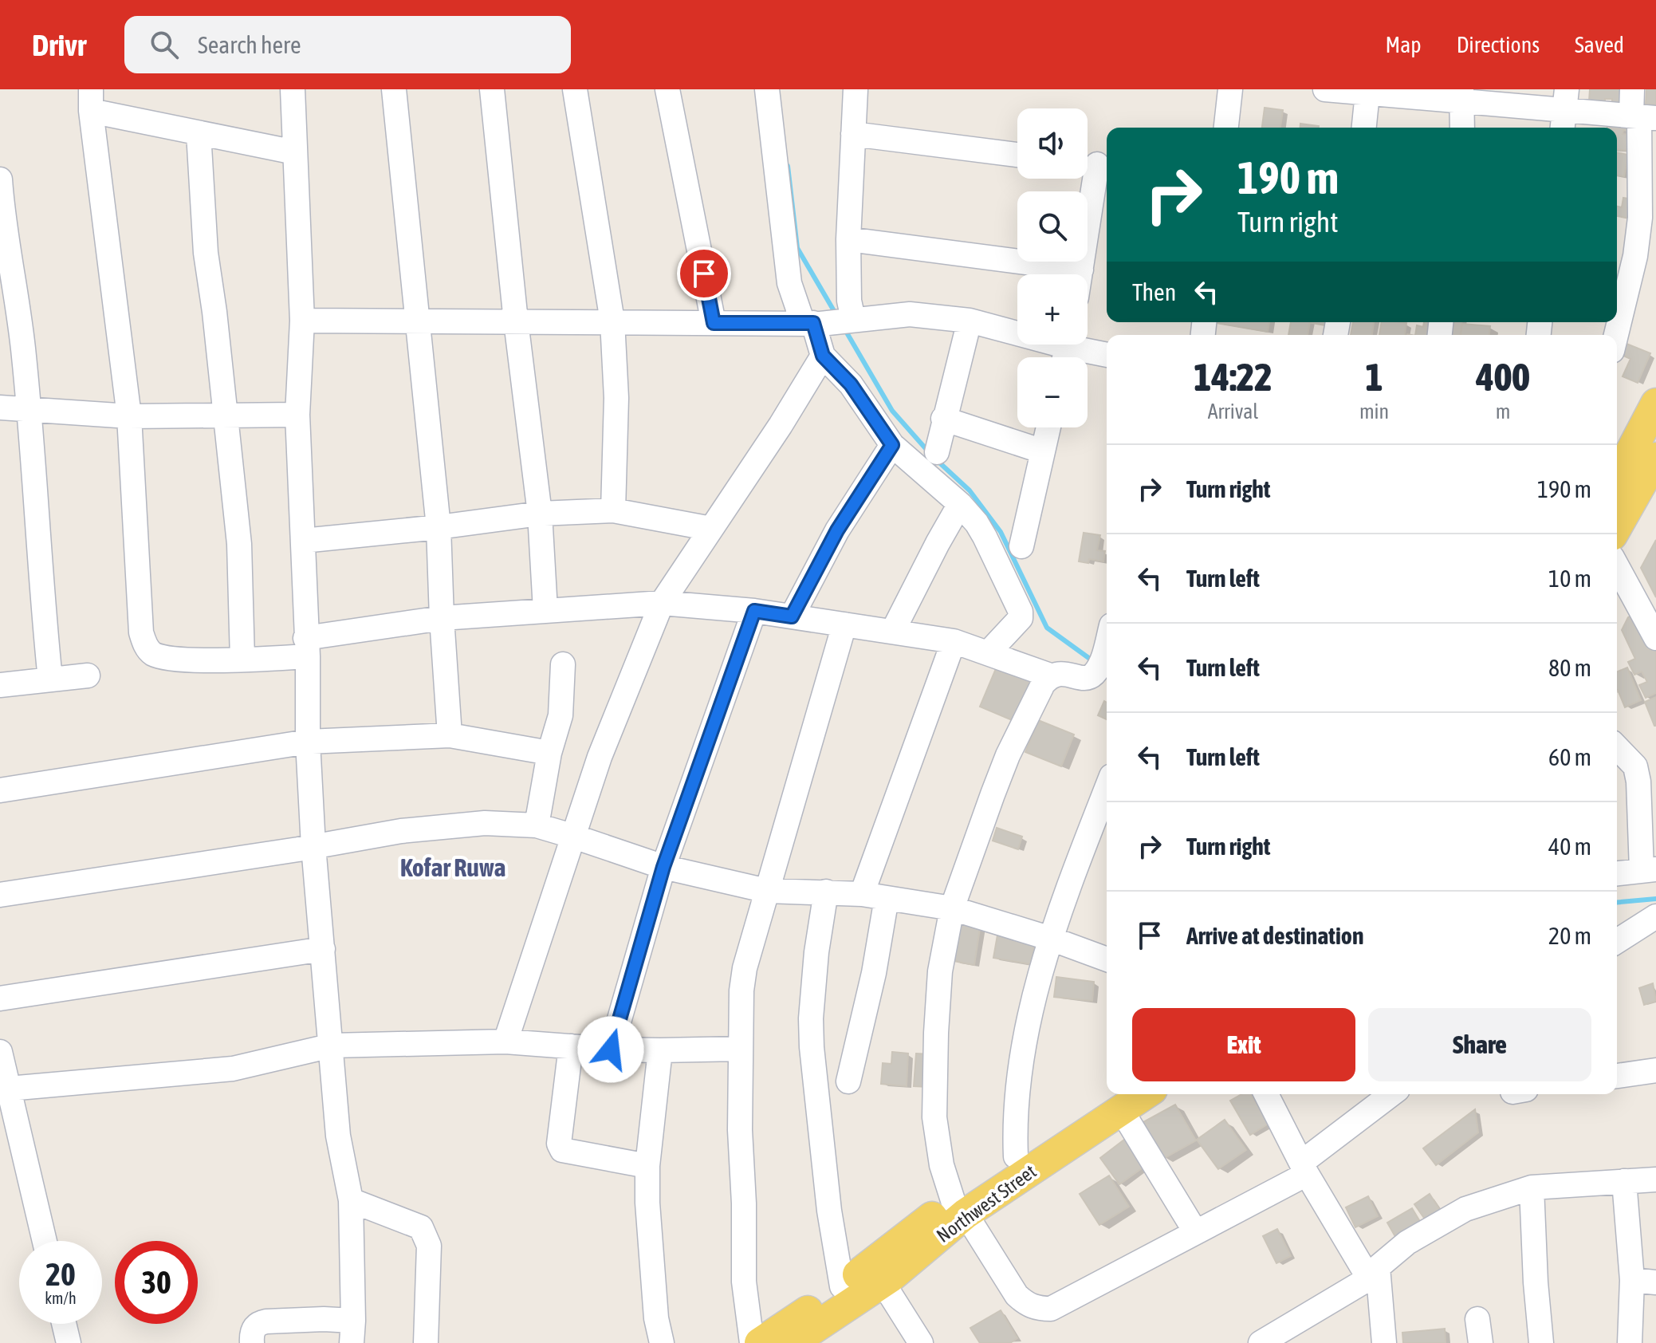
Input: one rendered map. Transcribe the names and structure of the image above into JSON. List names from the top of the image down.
{
  "streets": {
    "main road": ["Northwest Street"]
  },
  "districts": ["Kofar Ruwa"],
  "page": {
    "header": "Drivr",
    "search": "Search here",
    "nav": ["Map", "Directions", "Saved"],
    "map_buttons": ["+", "−"],
    "turn": ["190 m", "Turn right"],
    "then": "Then",
    "eta": [
      "14:22",
      "Arrival",
      "1",
      "min",
      "400",
      "m"
    ],
    "list": [
      {
        "name": "Turn right",
        "value": "190 m"
      },
      {
        "name": "Turn left",
        "value": "10 m"
      },
      {
        "name": "Turn left",
        "value": "80 m"
      },
      {
        "name": "Turn left",
        "value": "60 m"
      },
      {
        "name": "Turn right",
        "value": "40 m"
      },
      {
        "name": "Arrive at destination",
        "value": "20 m"
      }
    ],
    "buttons": ["Exit", "Share"],
    "speed": "20 km/h",
    "limit": "30"
  }
}
